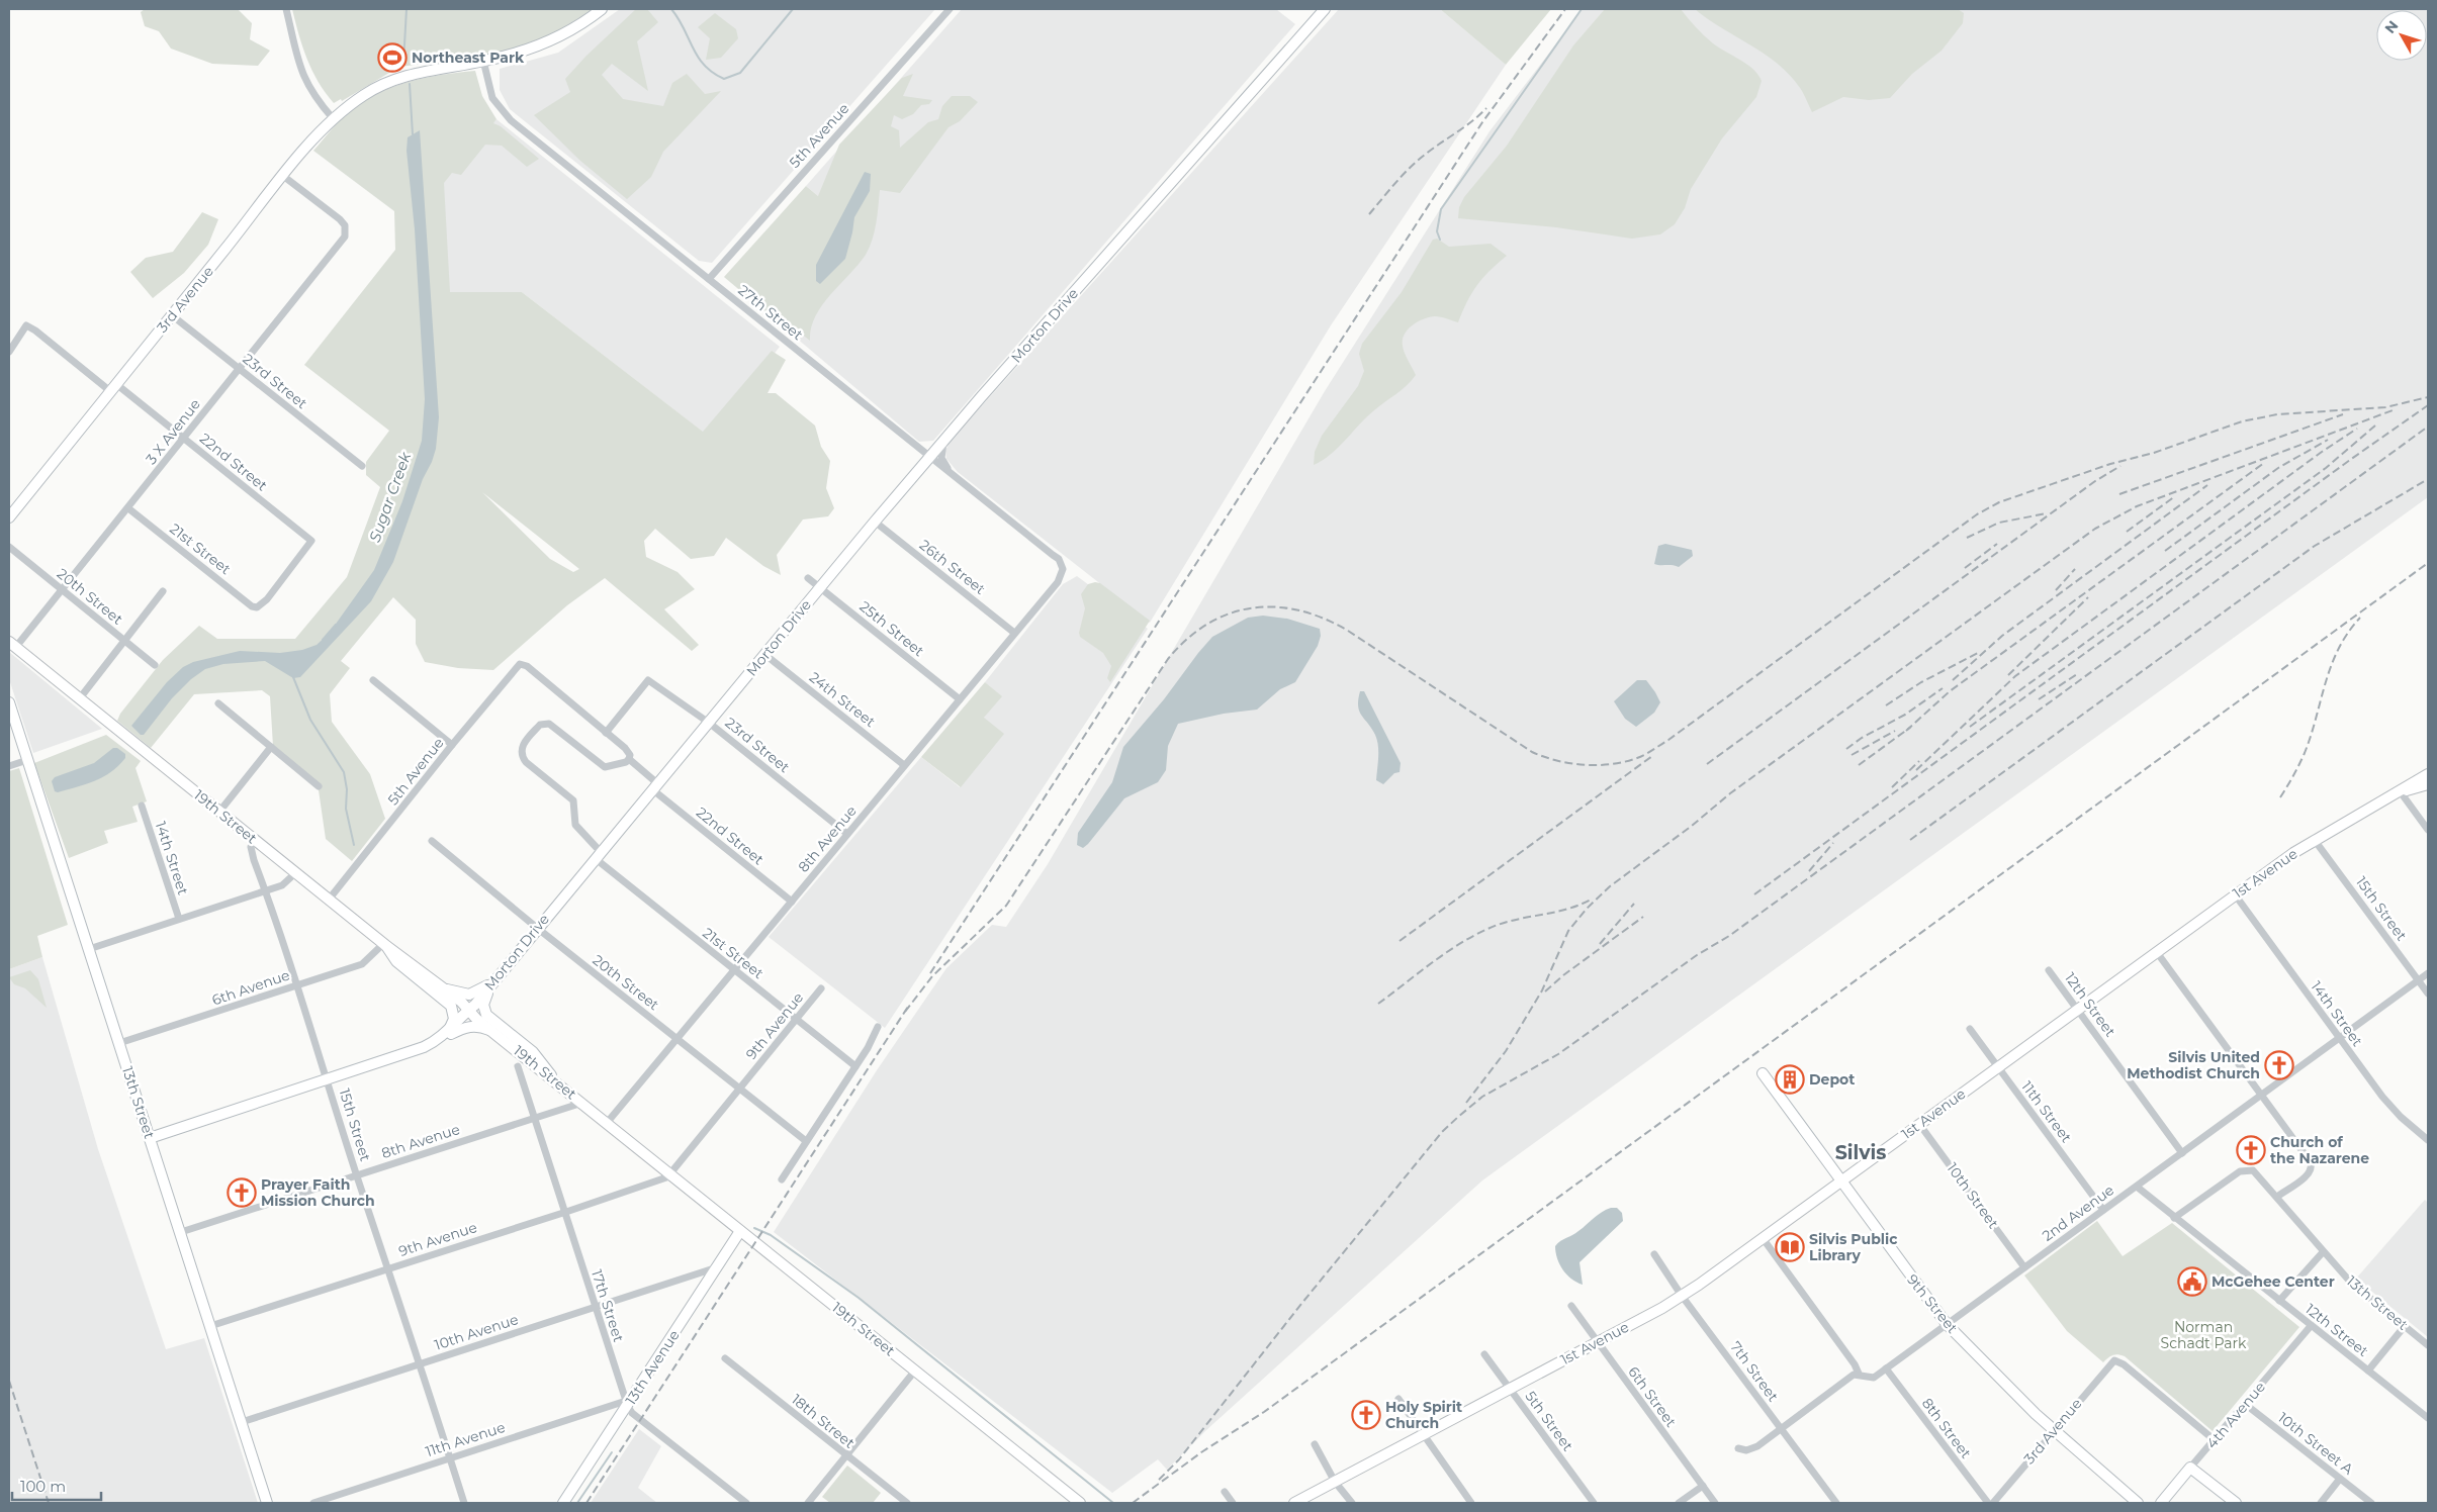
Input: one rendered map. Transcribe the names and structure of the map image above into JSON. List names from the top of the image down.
{
  "streets": {
    "street": [
      "5th Avenue",
      "3rd Avenue",
      "27th Street",
      "Morton Drive",
      "23rd Street",
      "3 X Avenue",
      "22nd Street",
      "21st Street",
      "26th Street",
      "20th Street",
      "25th Street",
      "24th Street",
      "19th Street",
      "8th Avenue",
      "14th Street",
      "1st Avenue",
      "15th Street",
      "6th Avenue",
      "12th Street",
      "9th Avenue",
      "13th Street",
      "11th Street",
      "10th Street",
      "2nd Avenue",
      "9th Street",
      "17th Street",
      "10th Avenue",
      "13th Avenue",
      "7th Street",
      "6th Street",
      "4th Avenue",
      "18th Street",
      "5th Street",
      "8th Street",
      "11th Avenue",
      "10th Street A"
    ]
  },
  "crossings": [
    ["5th Avenue", "27th Street"],
    ["5th Avenue", "22nd Street"],
    ["5th Avenue", "19th Street"],
    ["3rd Avenue", "27th Street"],
    ["3rd Avenue", "23rd Street"],
    ["3rd Avenue", "3 X Avenue"],
    ["3rd Avenue", "22nd Street"],
    ["3rd Avenue", "9th Street"],
    ["3rd Avenue", "4th Avenue"],
    ["27th Street", "Morton Drive"],
    ["27th Street", "8th Avenue"],
    ["Morton Drive", "23rd Street"],
    ["Morton Drive", "22nd Street"],
    ["Morton Drive", "21st Street"],
    ["Morton Drive", "26th Street"],
    ["Morton Drive", "20th Street"],
    ["Morton Drive", "25th Street"],
    ["Morton Drive", "24th Street"],
    ["Morton Drive", "19th Street"],
    ["Morton Drive", "15th Street"],
    ["Morton Drive", "13th Street"],
    ["23rd Street", "3 X Avenue"],
    ["23rd Street", "22nd Street"],
    ["23rd Street", "8th Avenue"],
    ["3 X Avenue", "22nd Street"],
    ["3 X Avenue", "21st Street"],
    ["3 X Avenue", "20th Street"],
    ["3 X Avenue", "19th Street"],
    ["22nd Street", "21st Street"],
    ["22nd Street", "8th Avenue"],
    ["21st Street", "8th Avenue"],
    ["21st Street", "9th Avenue"],
    ["26th Street", "8th Avenue"],
    ["20th Street", "8th Avenue"],
    ["20th Street", "9th Avenue"],
    ["25th Street", "8th Avenue"],
    ["24th Street", "8th Avenue"],
    ["19th Street", "8th Avenue"],
    ["19th Street", "15th Street"],
    ["19th Street", "6th Avenue"],
    ["19th Street", "9th Avenue"],
    ["19th Street", "13th Avenue"],
    ["8th Avenue", "15th Street"],
    ["8th Avenue", "13th Street"],
    ["8th Avenue", "17th Street"],
    ["14th Street", "1st Avenue"],
    ["14th Street", "2nd Avenue"],
    ["1st Avenue", "15th Street"],
    ["1st Avenue", "12th Street"],
    ["1st Avenue", "11th Street"],
    ["1st Avenue", "10th Street"],
    ["1st Avenue", "9th Street"],
    ["1st Avenue", "7th Street"],
    ["1st Avenue", "6th Street"],
    ["1st Avenue", "5th Street"],
    ["15th Street", "6th Avenue"],
    ["15th Street", "9th Avenue"],
    ["15th Street", "2nd Avenue"],
    ["15th Street", "10th Avenue"],
    ["15th Street", "11th Avenue"],
    ["6th Avenue", "13th Street"],
    ["12th Street", "13th Street"],
    ["12th Street", "2nd Avenue"],
    ["12th Street", "4th Avenue"],
    ["9th Avenue", "13th Street"],
    ["9th Avenue", "17th Street"],
    ["13th Street", "10th Avenue"],
    ["11th Street", "2nd Avenue"],
    ["10th Street", "2nd Avenue"],
    ["2nd Avenue", "9th Street"],
    ["2nd Avenue", "7th Street"],
    ["2nd Avenue", "8th Street"],
    ["17th Street", "10th Avenue"],
    ["17th Street", "13th Avenue"],
    ["17th Street", "11th Avenue"],
    ["10th Avenue", "13th Avenue"],
    ["13th Avenue", "11th Avenue"],
    ["4th Avenue", "10th Street A"]
  ],
  "districts": ["Silvis"],
  "water": ["Sugar Creek"],
  "parks": ["Norman Schadt Park"],
  "places": {
    "sports": ["Northeast Park"],
    "church": [
      "Silvis United Methodist Church",
      "Church of the Nazarene",
      "Prayer Faith Mission Church",
      "Holy Spirit Church"
    ],
    "building": ["Depot"],
    "library": ["Silvis Public Library"],
    "public building": ["McGehee Center"]
  },
  "scale_bar": "100 m",
  "north": "top left"
}
